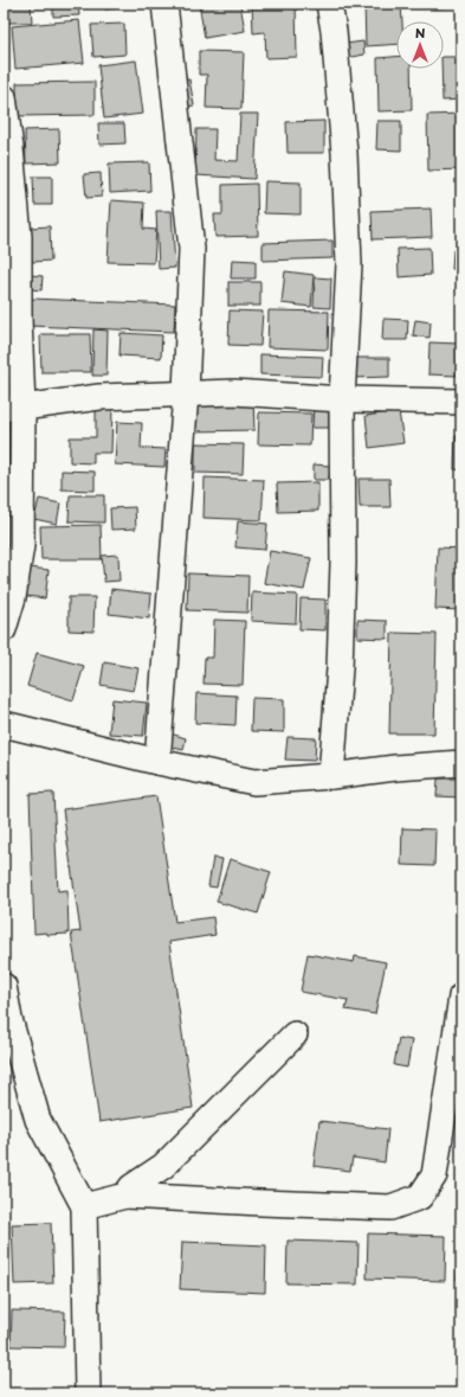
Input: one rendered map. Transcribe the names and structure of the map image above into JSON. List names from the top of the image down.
{
  "north": "top"
}
